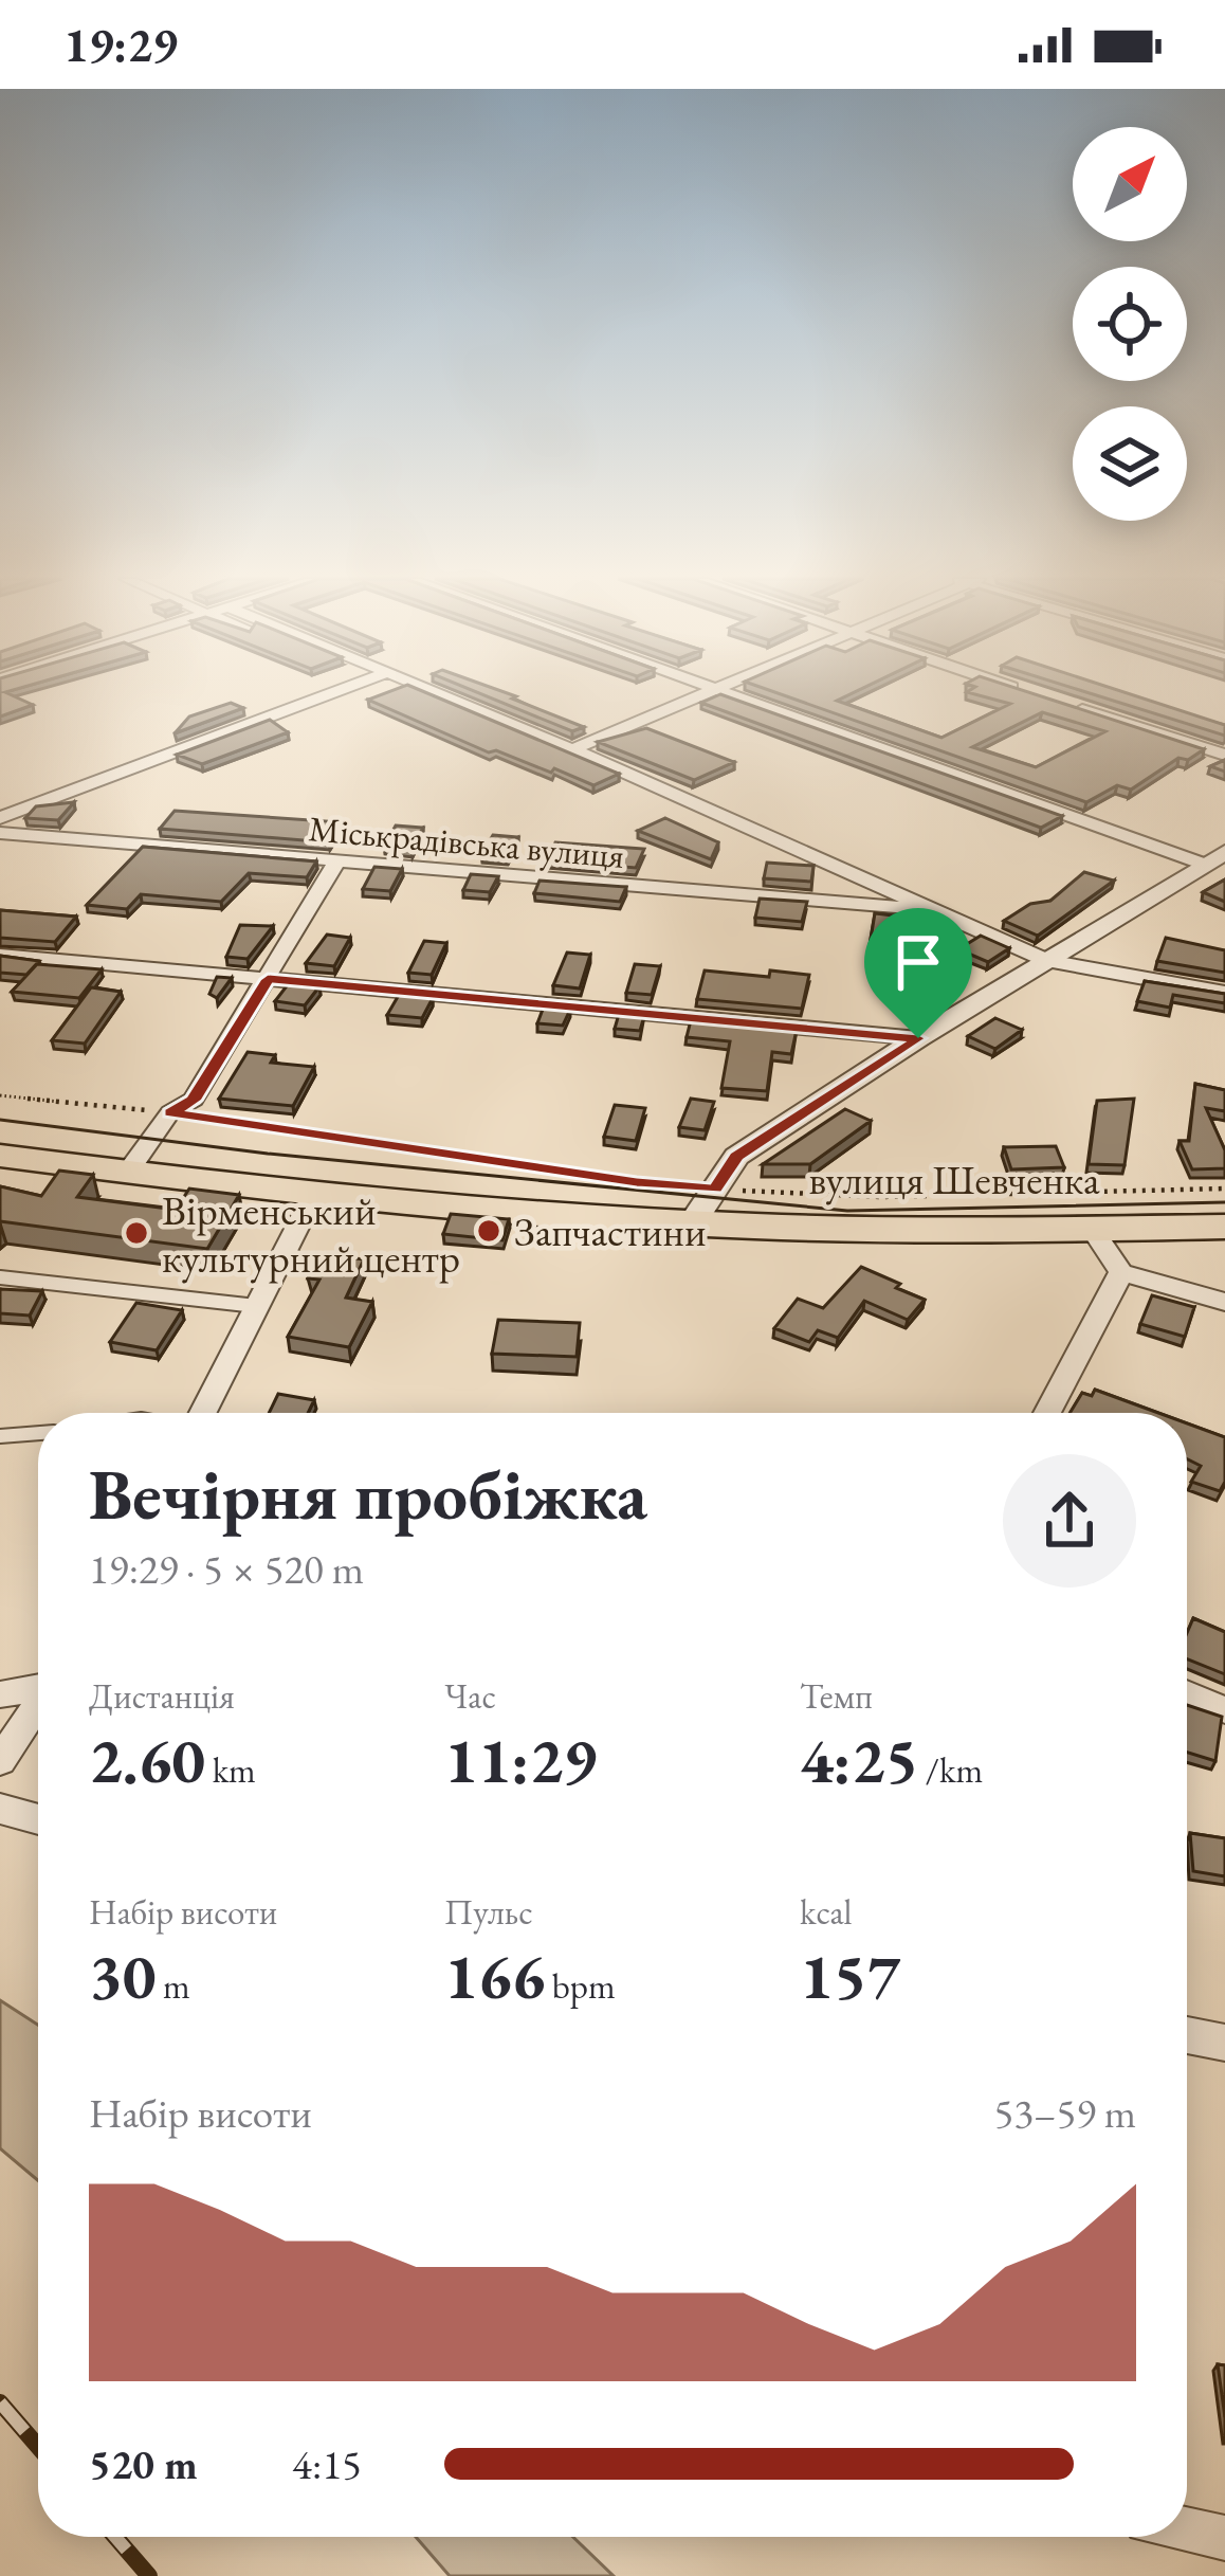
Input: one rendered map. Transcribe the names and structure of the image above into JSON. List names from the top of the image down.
{
  "streets": {
    "main road": ["вулиця Шевченка"],
    "street": ["Міськрадівська вулиця"]
  },
  "places": ["Запчастини", "Вірменський культурний центр"],
  "north": "top right",
  "page": {
    "status": "19:29",
    "heading": ["Вечірня пробіжка", "19:29 · 5 × 520 m"],
    "stats": [
      ["Дистанція", "2.60 km"],
      ["Час", "11:29"],
      ["Темп", "4:25 /km"],
      ["Набір висоти", "30 m"],
      ["Пульс", "166 bpm"],
      ["kcal", "157"]
    ],
    "chart": ["Набір висоти", "53–59 m"],
    "list": [
      {
        "name": "520 m",
        "note": "4:15"
      }
    ]
  }
}
